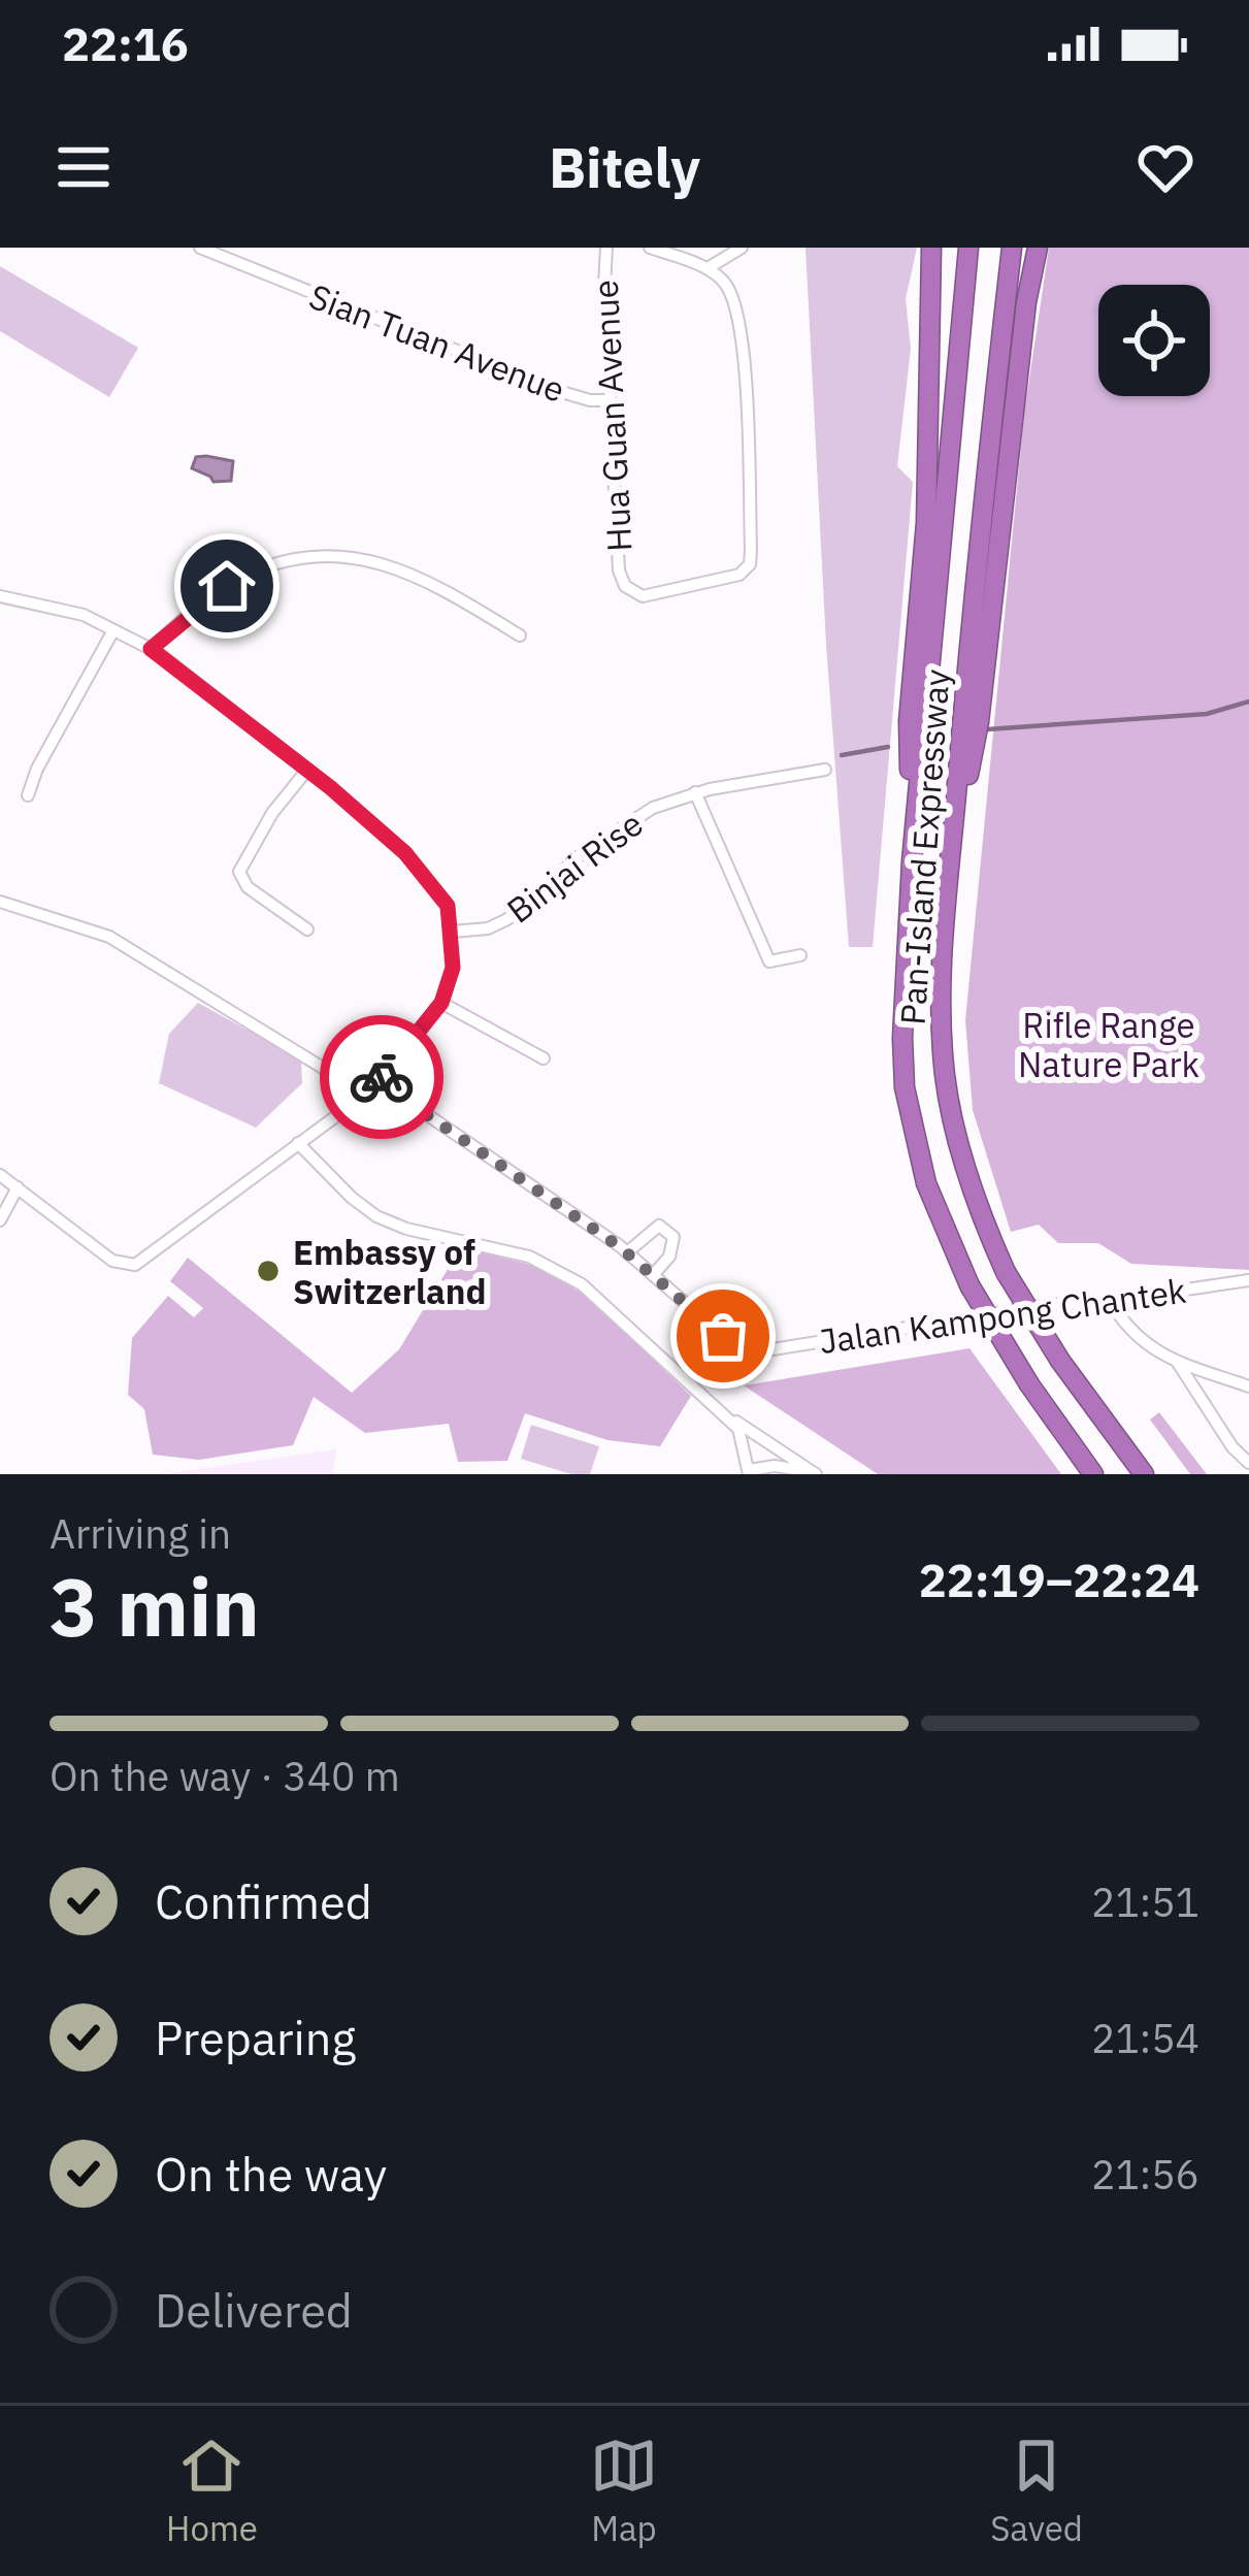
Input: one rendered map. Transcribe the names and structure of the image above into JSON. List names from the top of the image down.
{
  "streets": {
    "highway": ["Pan-Island Expressway"],
    "street": [
      "Sian Tuan Avenue",
      "Hua Guan Avenue",
      "Binjai Rise",
      "Jalan Kampong Chantek"
    ]
  },
  "crossings": [
    ["Sian Tuan Avenue", "Hua Guan Avenue"]
  ],
  "parks": ["Rifle Range Nature Park"],
  "places": ["Embassy of Switzerland"],
  "page": {
    "status": "22:16",
    "header": "Bitely",
    "heading": ["3 min", "Arriving in", "22:19–22:24"],
    "bar": "On the way · 340 m",
    "list": [
      ["Confirmed", "21:51"],
      ["Preparing", "21:54"],
      ["On the way", "21:56"],
      "Delivered"
    ],
    "tabs": ["Home", "Map", "Saved"]
  }
}
